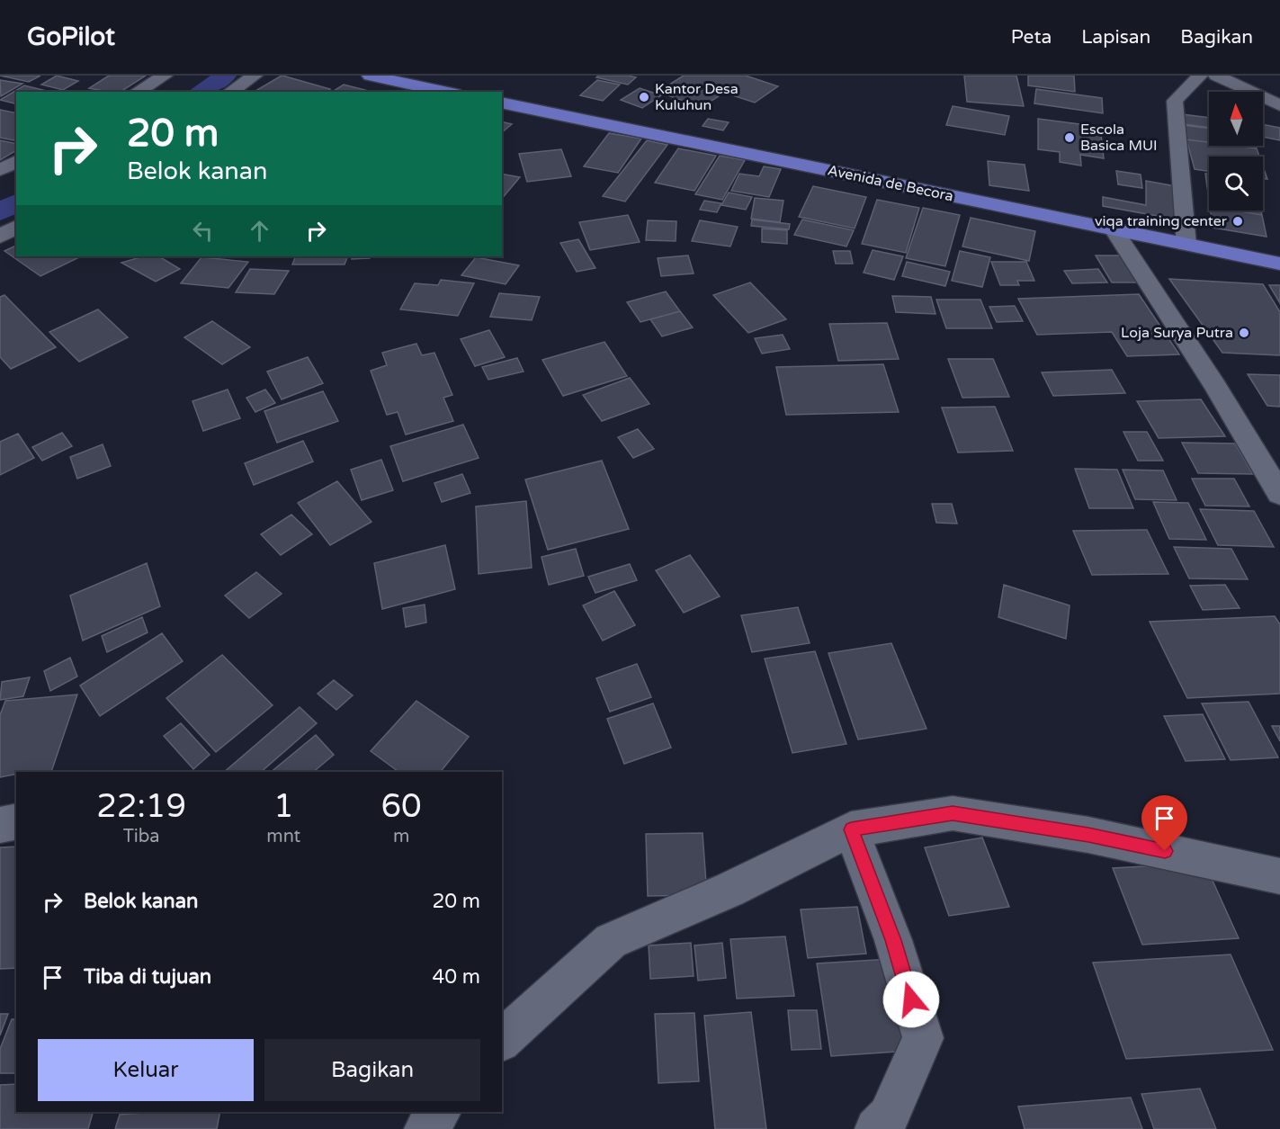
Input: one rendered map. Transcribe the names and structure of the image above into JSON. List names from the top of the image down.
{
  "streets": {
    "main road": ["Avenida de Becora"]
  },
  "places": [
    "Kantor Desa Kuluhun",
    "Escola Basica MUI",
    "viqa training center",
    "Loja Surya Putra"
  ],
  "north": "top",
  "page": {
    "header": "GoPilot",
    "nav": ["Peta", "Lapisan", "Bagikan"],
    "turn": ["20 m", "Belok kanan"],
    "eta": [
      "22:19",
      "Tiba",
      "1",
      "mnt",
      "60",
      "m"
    ],
    "list": [
      {
        "name": "Belok kanan",
        "value": "20 m"
      },
      {
        "name": "Tiba di tujuan",
        "value": "40 m"
      }
    ],
    "buttons": ["Keluar", "Bagikan"]
  }
}
